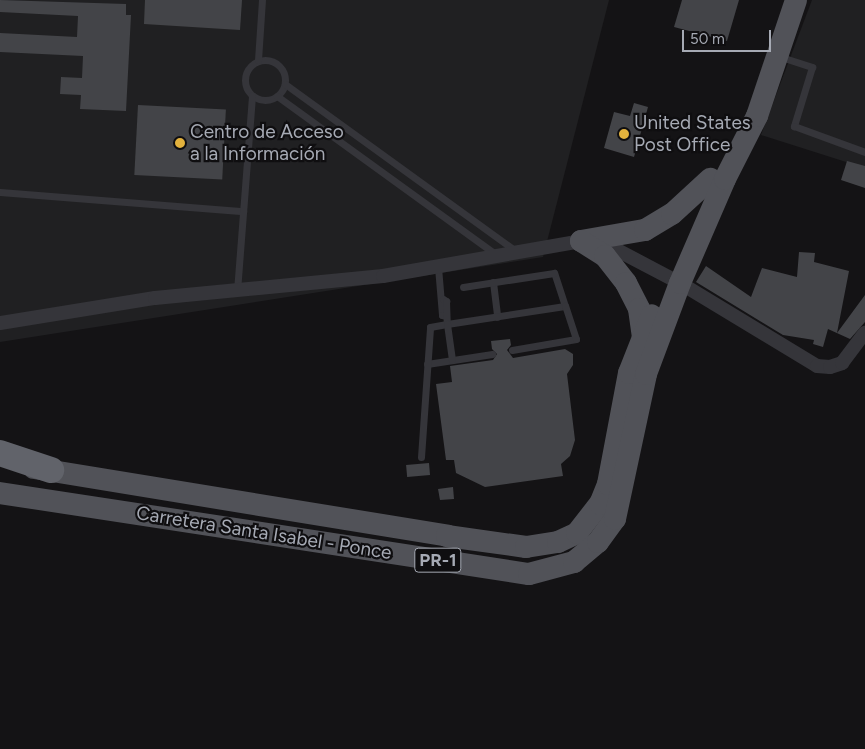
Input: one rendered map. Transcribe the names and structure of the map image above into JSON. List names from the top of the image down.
{
  "streets": {
    "main road": ["Carretera Santa Isabel - Ponce", "PR-1"]
  },
  "places": ["United States Post Office", "Centro de Acceso a la Información"],
  "scale_bar": "50 m"
}
